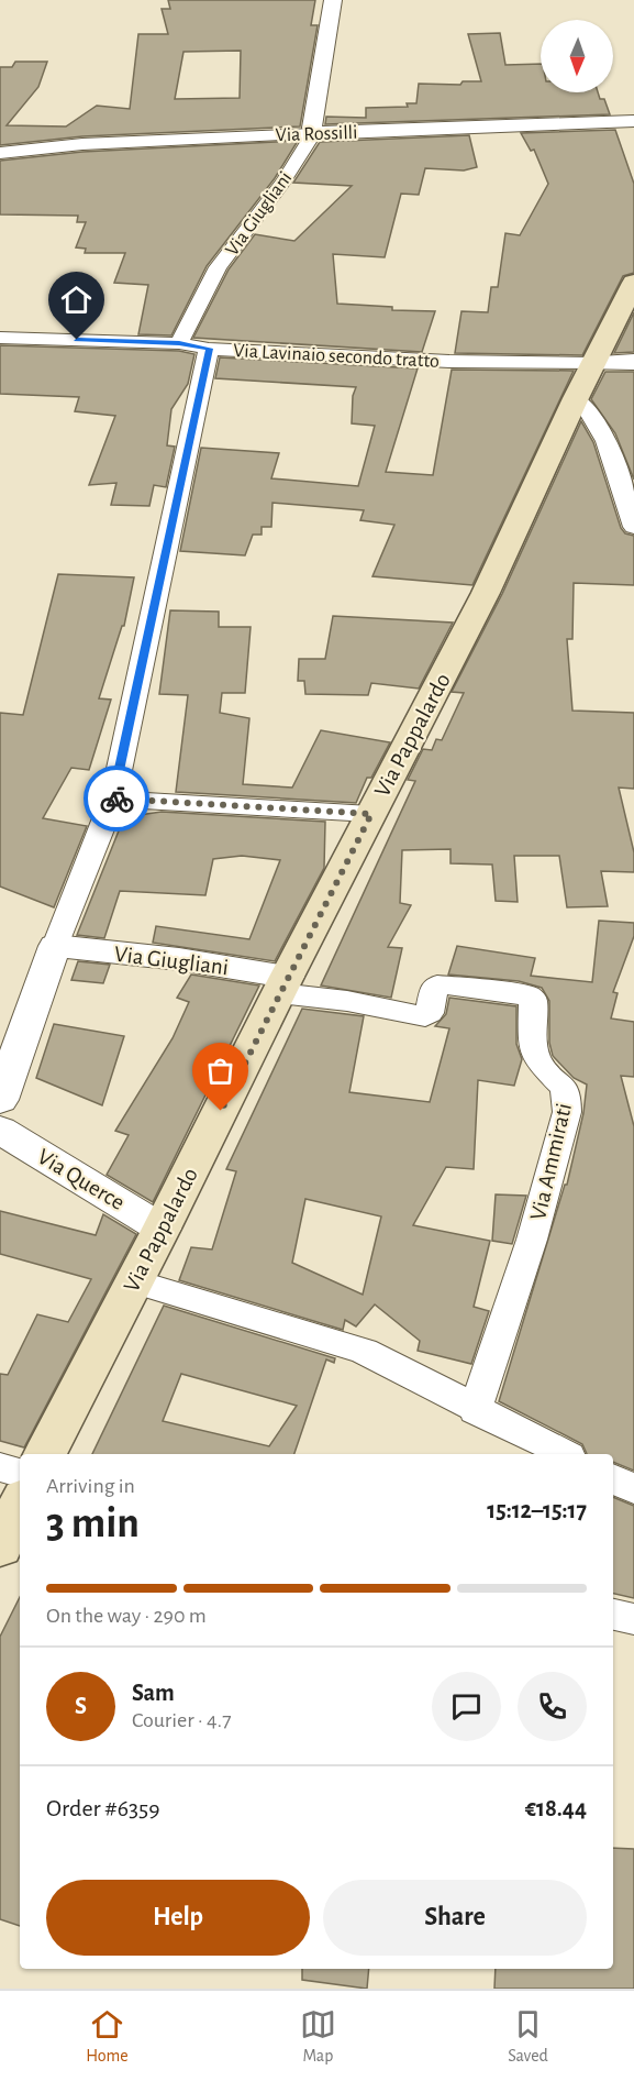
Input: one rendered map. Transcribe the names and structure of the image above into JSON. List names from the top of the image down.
{
  "streets": {
    "main road": ["Via Pappalardo"],
    "street": [
      "Via Rossilli",
      "Via Giugliani",
      "Via Lavinaio secondo tratto",
      "Via Ammirati",
      "Via Querce"
    ]
  },
  "crossings": [
    ["Via Rossilli", "Via Giugliani"],
    ["Via Giugliani", "Via Lavinaio secondo tratto"],
    ["Via Giugliani", "Via Pappalardo"],
    ["Via Giugliani", "Via Ammirati"],
    ["Via Lavinaio secondo tratto", "Via Pappalardo"],
    ["Via Pappalardo", "Via Ammirati"],
    ["Via Pappalardo", "Via Querce"]
  ],
  "north": "bottom",
  "page": {
    "heading": ["3 min", "Arriving in", "15:12–15:17"],
    "panel": [
      "Sam",
      "Courier · 4.7",
      "Order #6359",
      "€18.44"
    ],
    "bar": "On the way · 290 m",
    "round": "S",
    "buttons": ["Help", "Share"],
    "tabs": ["Home", "Map", "Saved"]
  }
}
